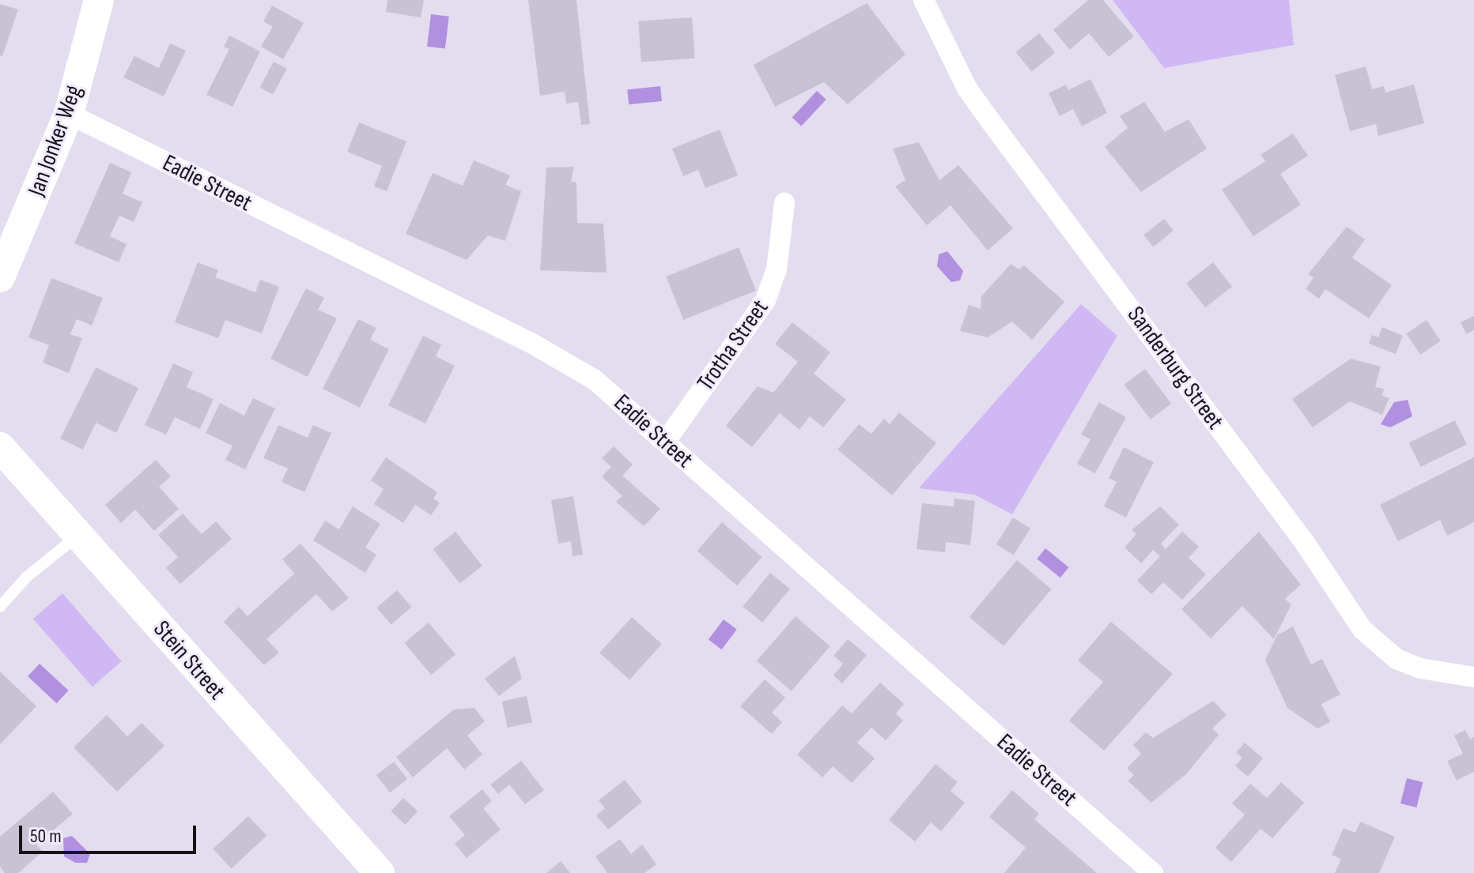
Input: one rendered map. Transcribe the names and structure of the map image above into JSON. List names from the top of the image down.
{
  "streets": {
    "street": [
      "Jan Jonker Weg",
      "Eadie Street",
      "Trotha Street",
      "Sanderburg Street",
      "Stein Street"
    ]
  },
  "crossings": [
    ["Jan Jonker Weg", "Eadie Street"],
    ["Eadie Street", "Trotha Street"]
  ],
  "scale_bar": "50 m"
}
